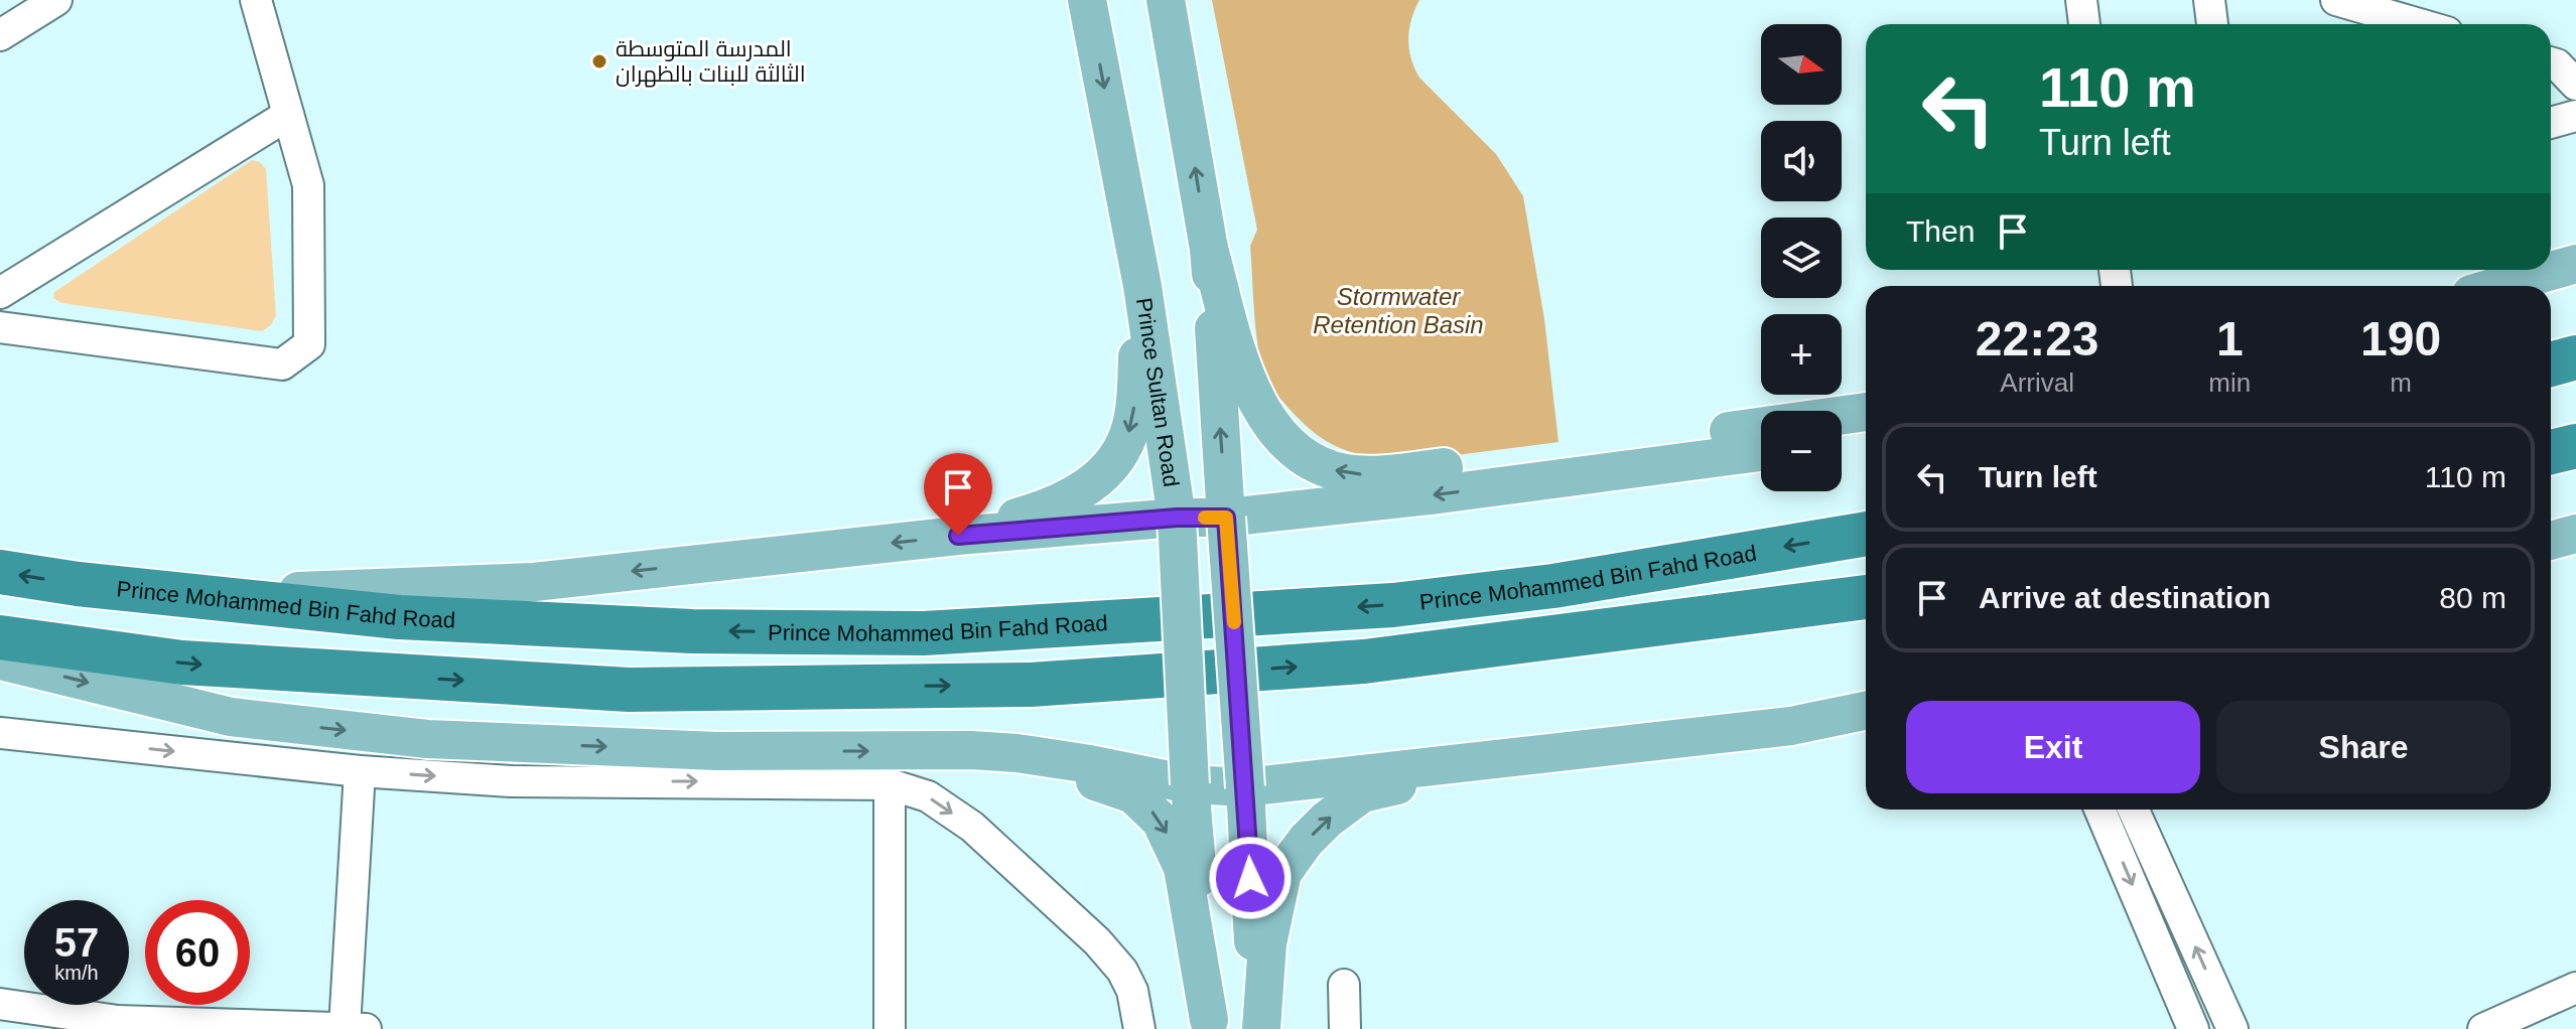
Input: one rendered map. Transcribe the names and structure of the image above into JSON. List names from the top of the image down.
{
  "streets": {
    "highway": ["Prince Mohammed Bin Fahd Road"],
    "main road": ["Prince Sultan Road"]
  },
  "water": ["Stormwater Retention Basin"],
  "places": ["المدرسة المتوسطة الثالثة للبنات بالظهران"],
  "north": "right",
  "page": {
    "map_buttons": ["+", "−"],
    "turn": ["110 m", "Turn left"],
    "then": "Then",
    "eta": [
      "22:23",
      "Arrival",
      "1",
      "min",
      "190",
      "m"
    ],
    "list": [
      {
        "name": "Turn left",
        "value": "110 m"
      },
      {
        "name": "Arrive at destination",
        "value": "80 m"
      }
    ],
    "buttons": ["Exit", "Share"],
    "speed": "57 km/h",
    "limit": "60"
  }
}
